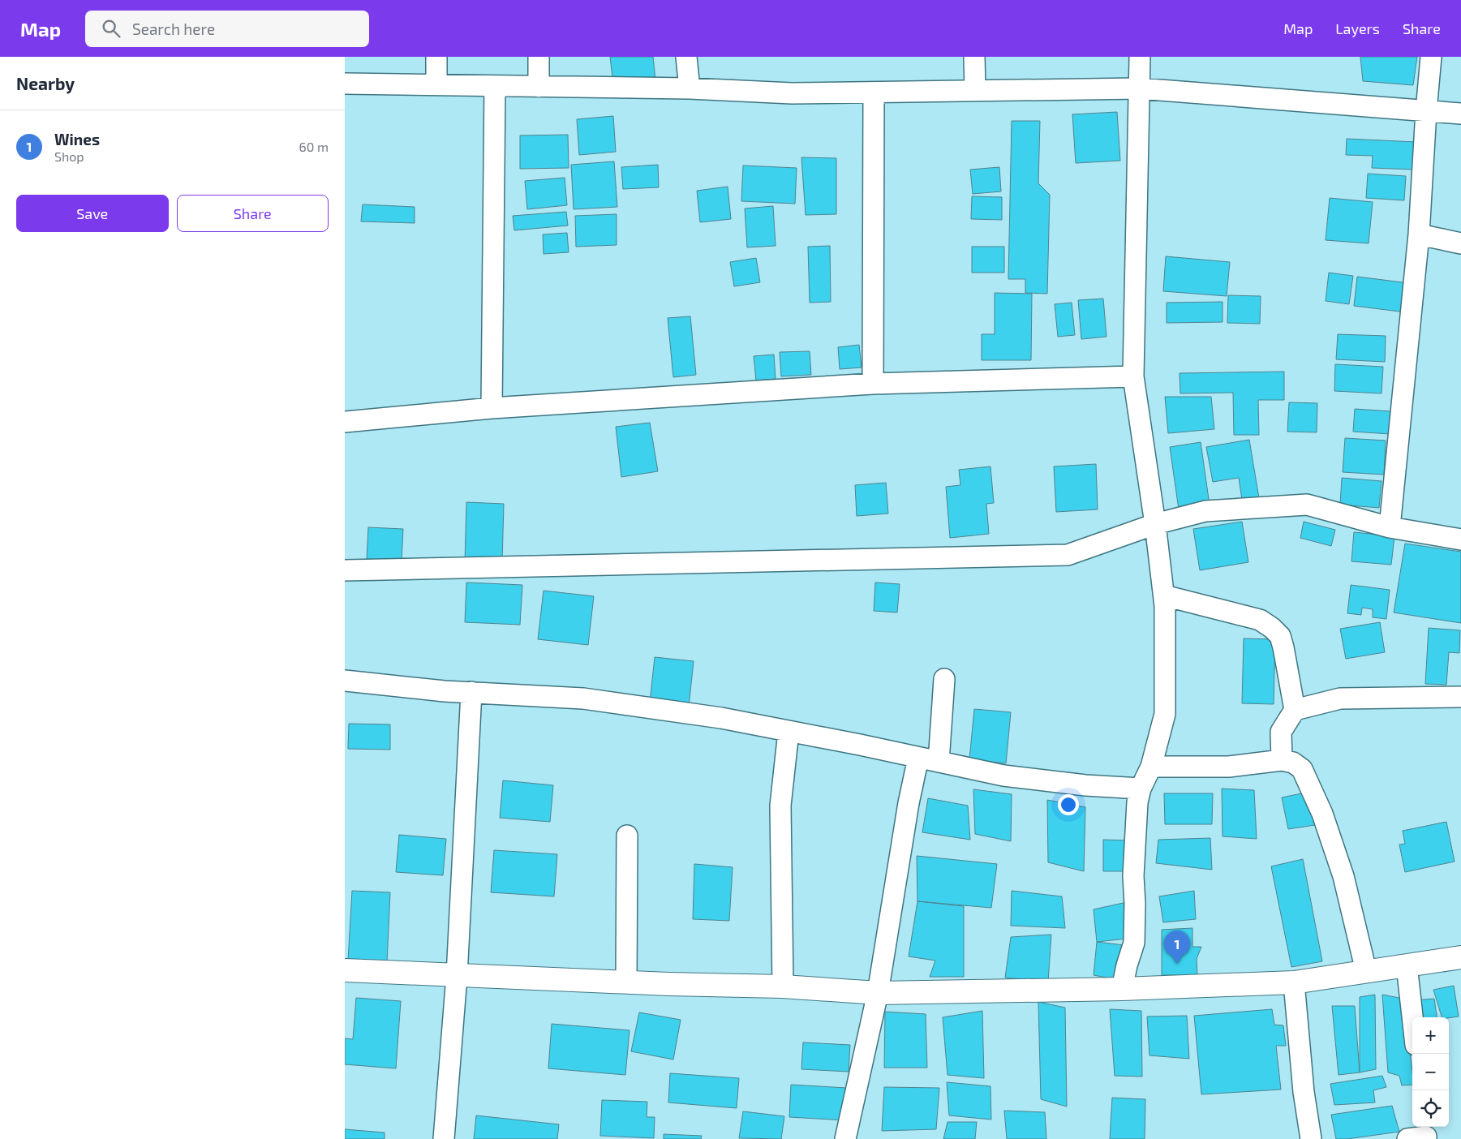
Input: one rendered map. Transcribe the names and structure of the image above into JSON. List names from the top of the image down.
{
  "page": {
    "header": "Map",
    "search": "Search here",
    "nav": ["Map", "Layers", "Share"],
    "heading": "Nearby",
    "list": [
      {
        "mark": "1",
        "name": "Wines",
        "note": "Shop",
        "value": "60 m"
      }
    ],
    "buttons": ["Save", "Share"],
    "pins": "1",
    "map_buttons": ["+", "−"]
  }
}
